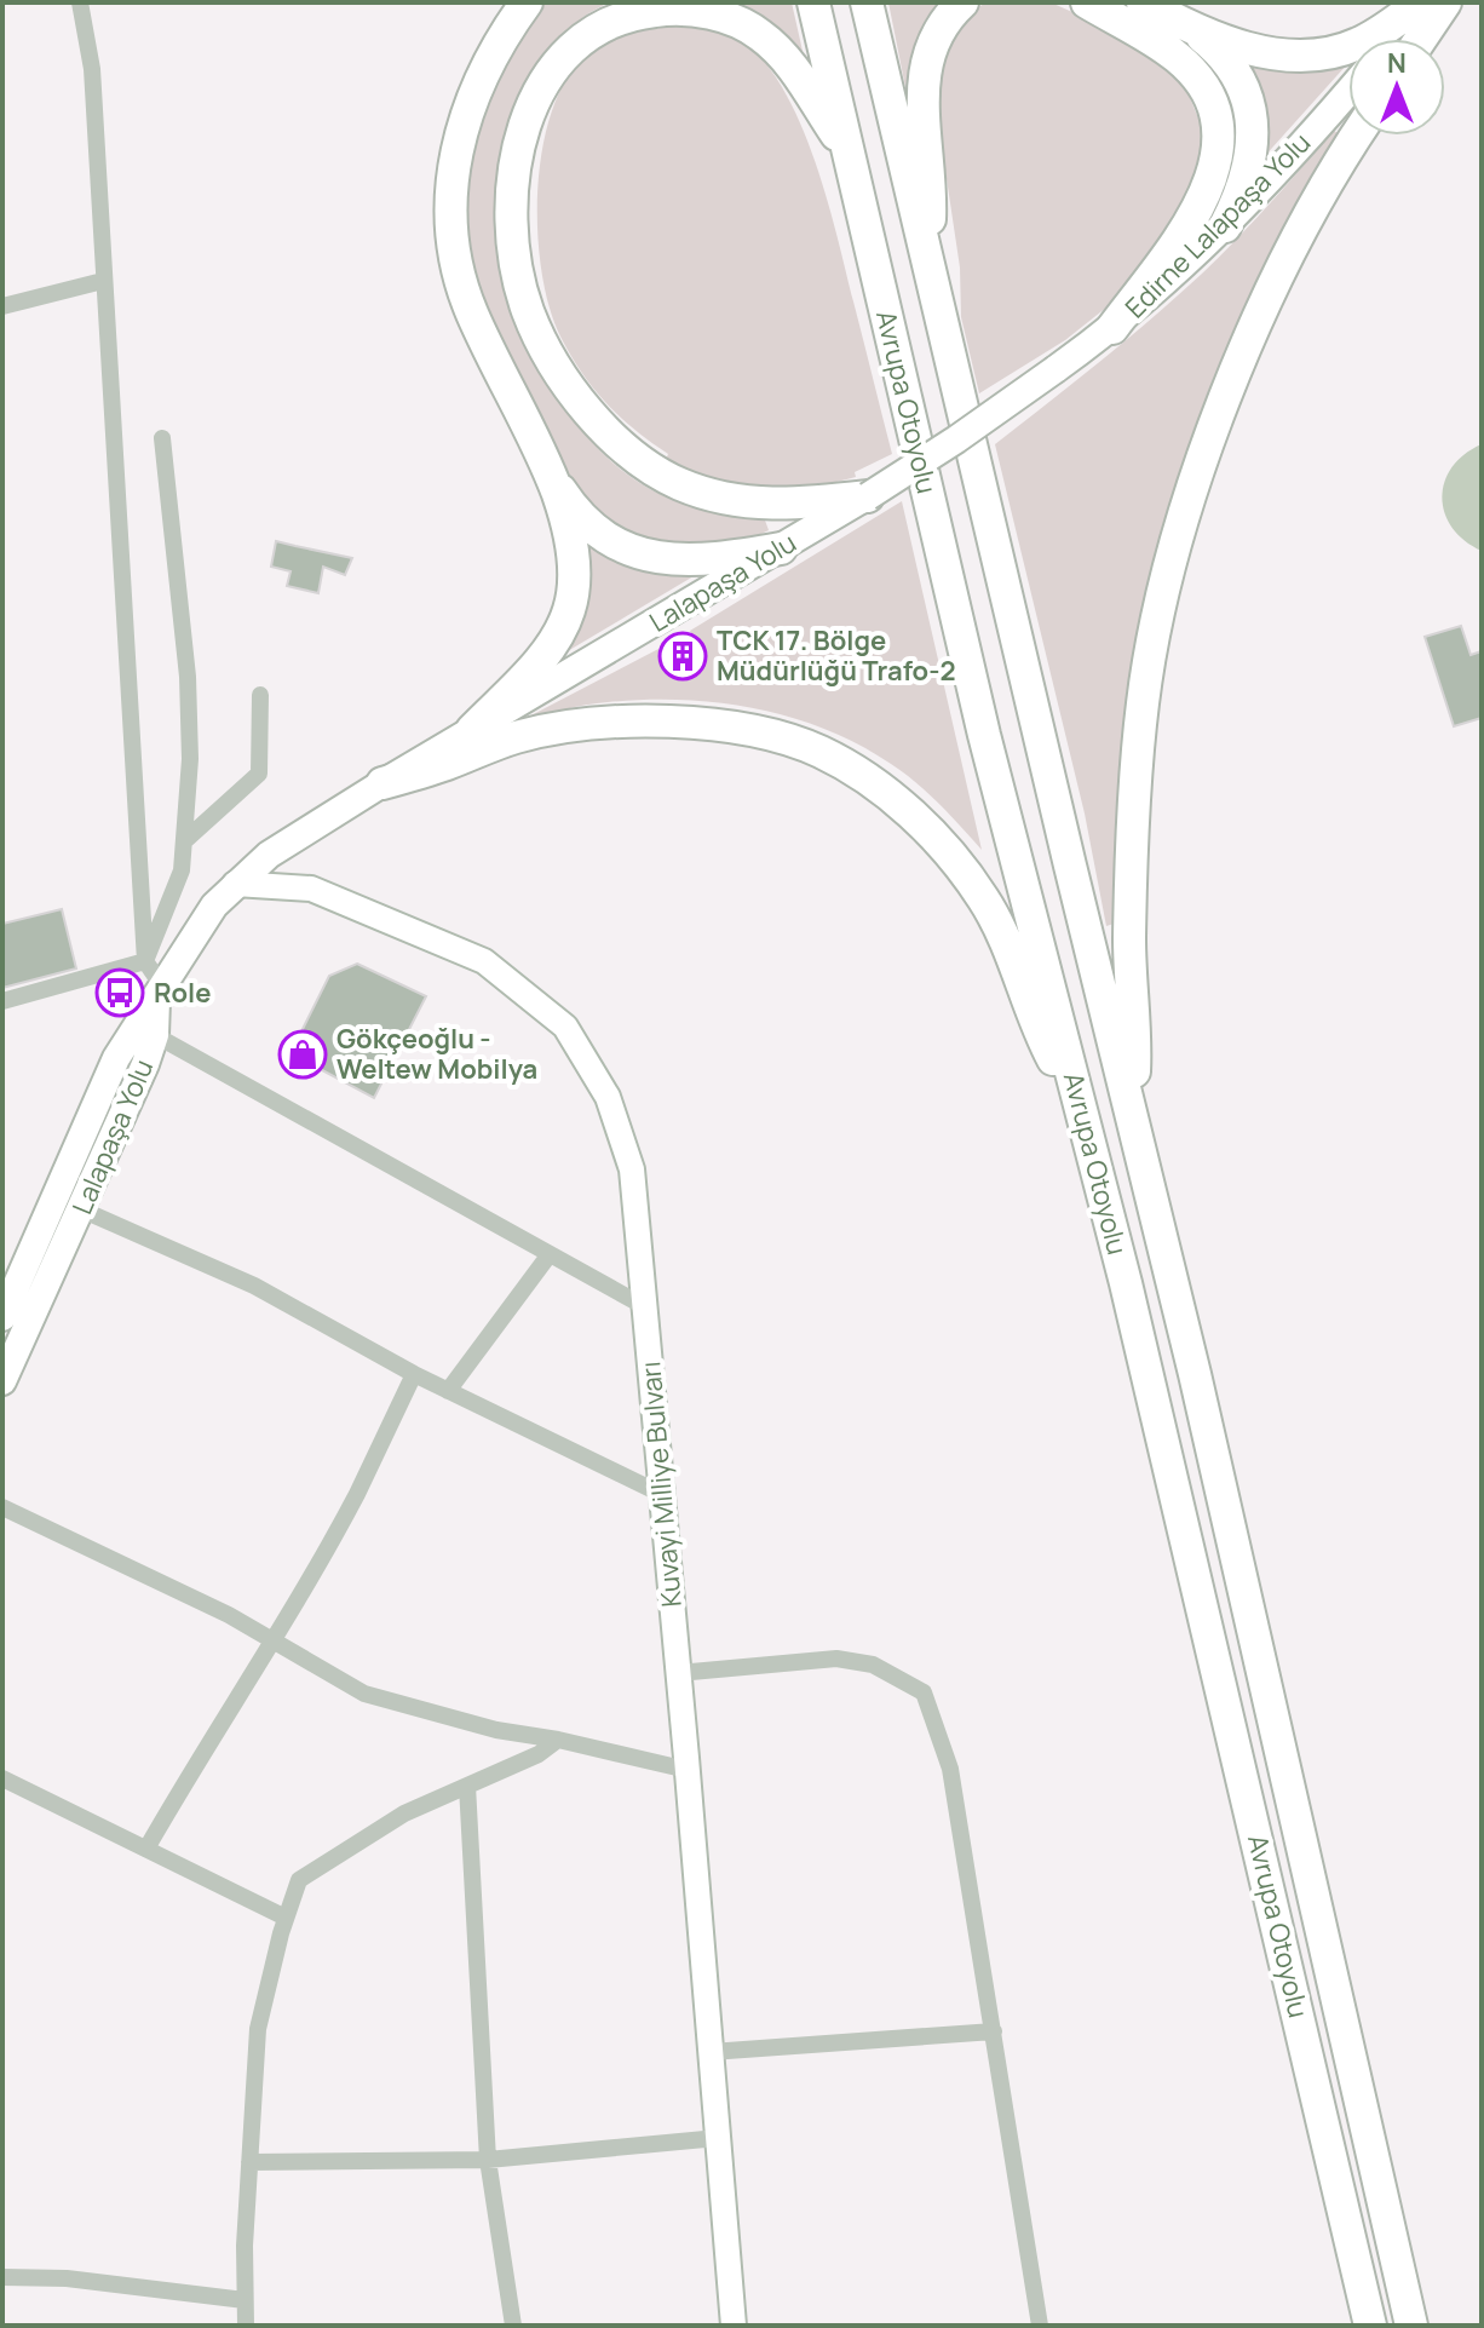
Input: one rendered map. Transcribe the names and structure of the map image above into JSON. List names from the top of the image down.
{
  "streets": {
    "highway": ["Avrupa Otoyolu"],
    "main road": ["Edirne Lalapaşa Yolu", "Lalapaşa Yolu"],
    "street": ["Kuvayi Milliye Bulvarı"]
  },
  "crossings": [
    ["Edirne Lalapaşa Yolu", "Lalapaşa Yolu"],
    ["Lalapaşa Yolu", "Kuvayi Milliye Bulvarı"]
  ],
  "places": {
    "building": ["TCK 17. Bölge Müdürlüğü Trafo-2"],
    "bus stop": ["Role"],
    "shop": ["Gökçeoğlu - Weltew Mobilya"]
  },
  "north": "top"
}
